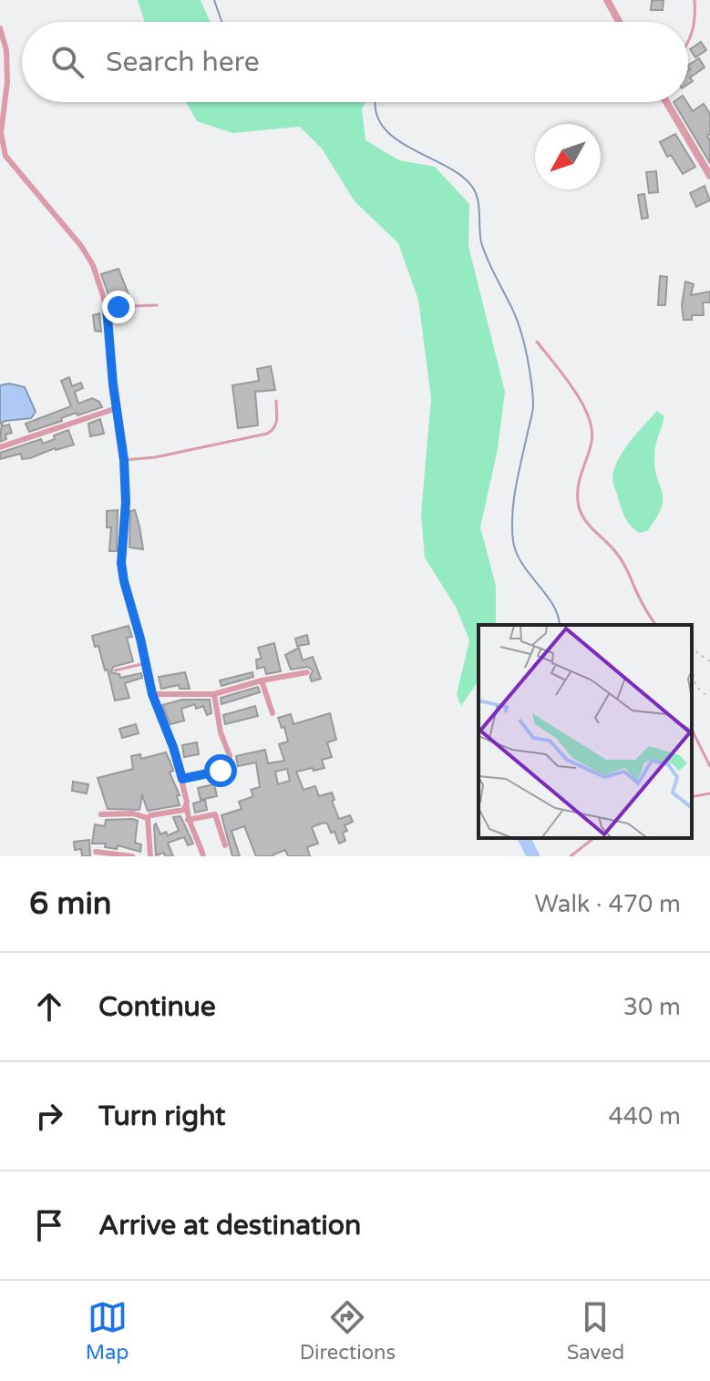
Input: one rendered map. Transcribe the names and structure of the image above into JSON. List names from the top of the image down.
{
  "north": "bottom left",
  "page": {
    "search": "Search here",
    "heading": ["6 min", "Walk · 470 m"],
    "list": [
      ["Continue", "30 m"],
      ["Turn right", "440 m"],
      "Arrive at destination"
    ],
    "nav": ["Map", "Directions", "Saved"]
  }
}
